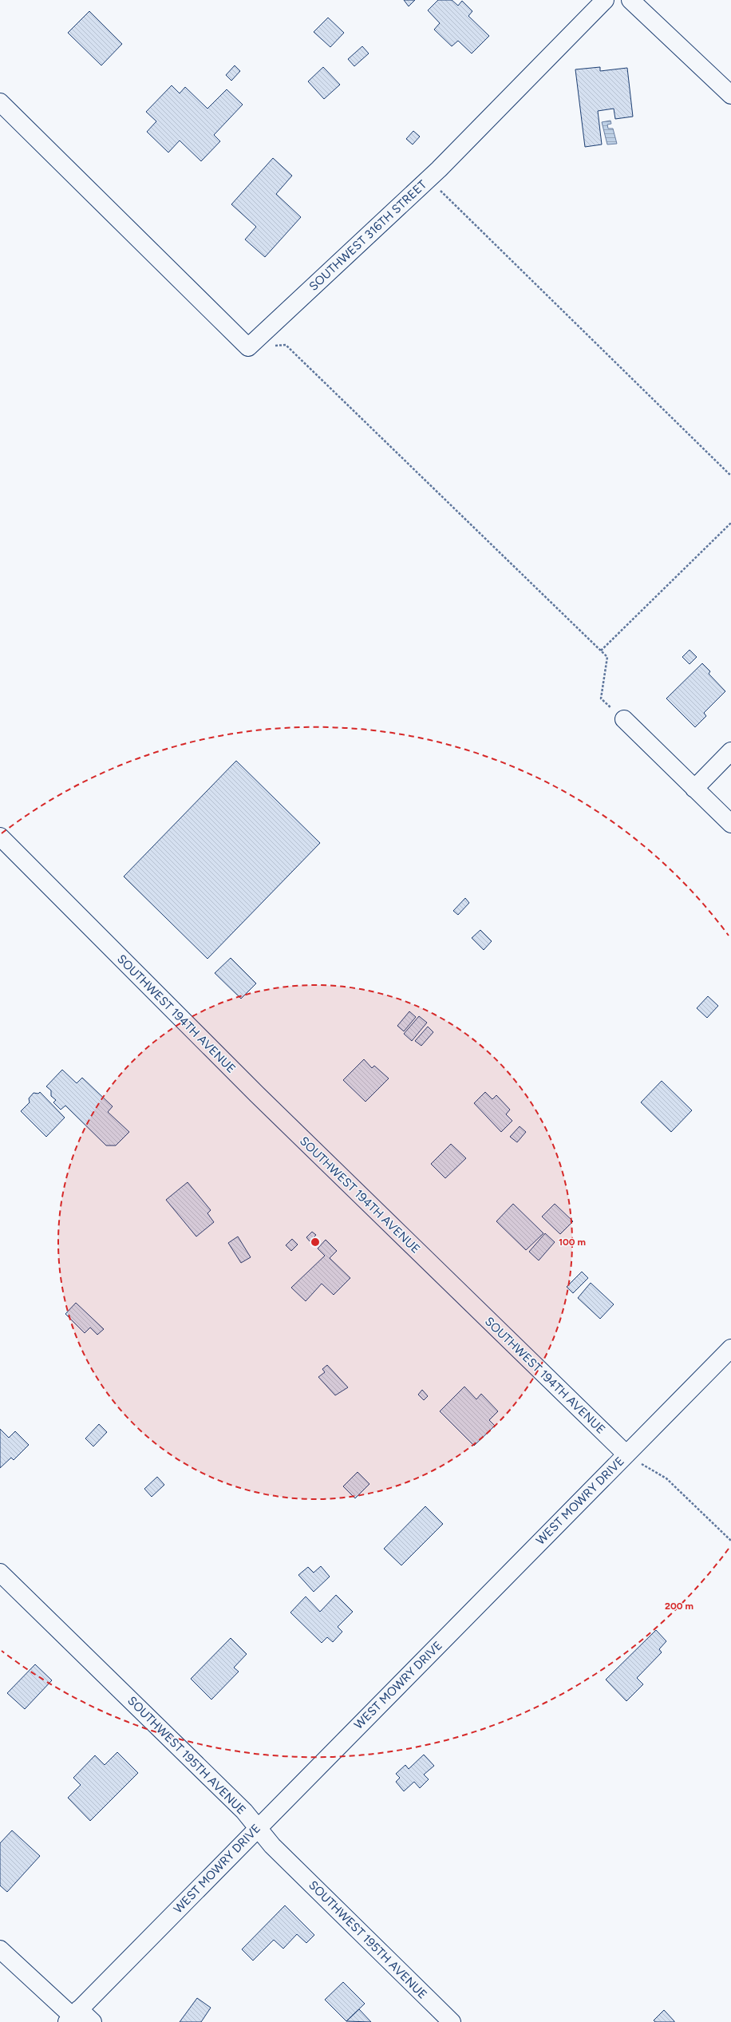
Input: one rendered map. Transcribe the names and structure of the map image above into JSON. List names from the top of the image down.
{
  "streets": {
    "street": [
      "SOUTHWEST 316TH STREET",
      "SOUTHWEST 194TH AVENUE",
      "WEST MOWRY DRIVE",
      "SOUTHWEST 195TH AVENUE"
    ]
  },
  "crossings": [
    ["SOUTHWEST 194TH AVENUE", "WEST MOWRY DRIVE"],
    ["WEST MOWRY DRIVE", "SOUTHWEST 195TH AVENUE"]
  ],
  "rings": ["100 m", "200 m"]
}
